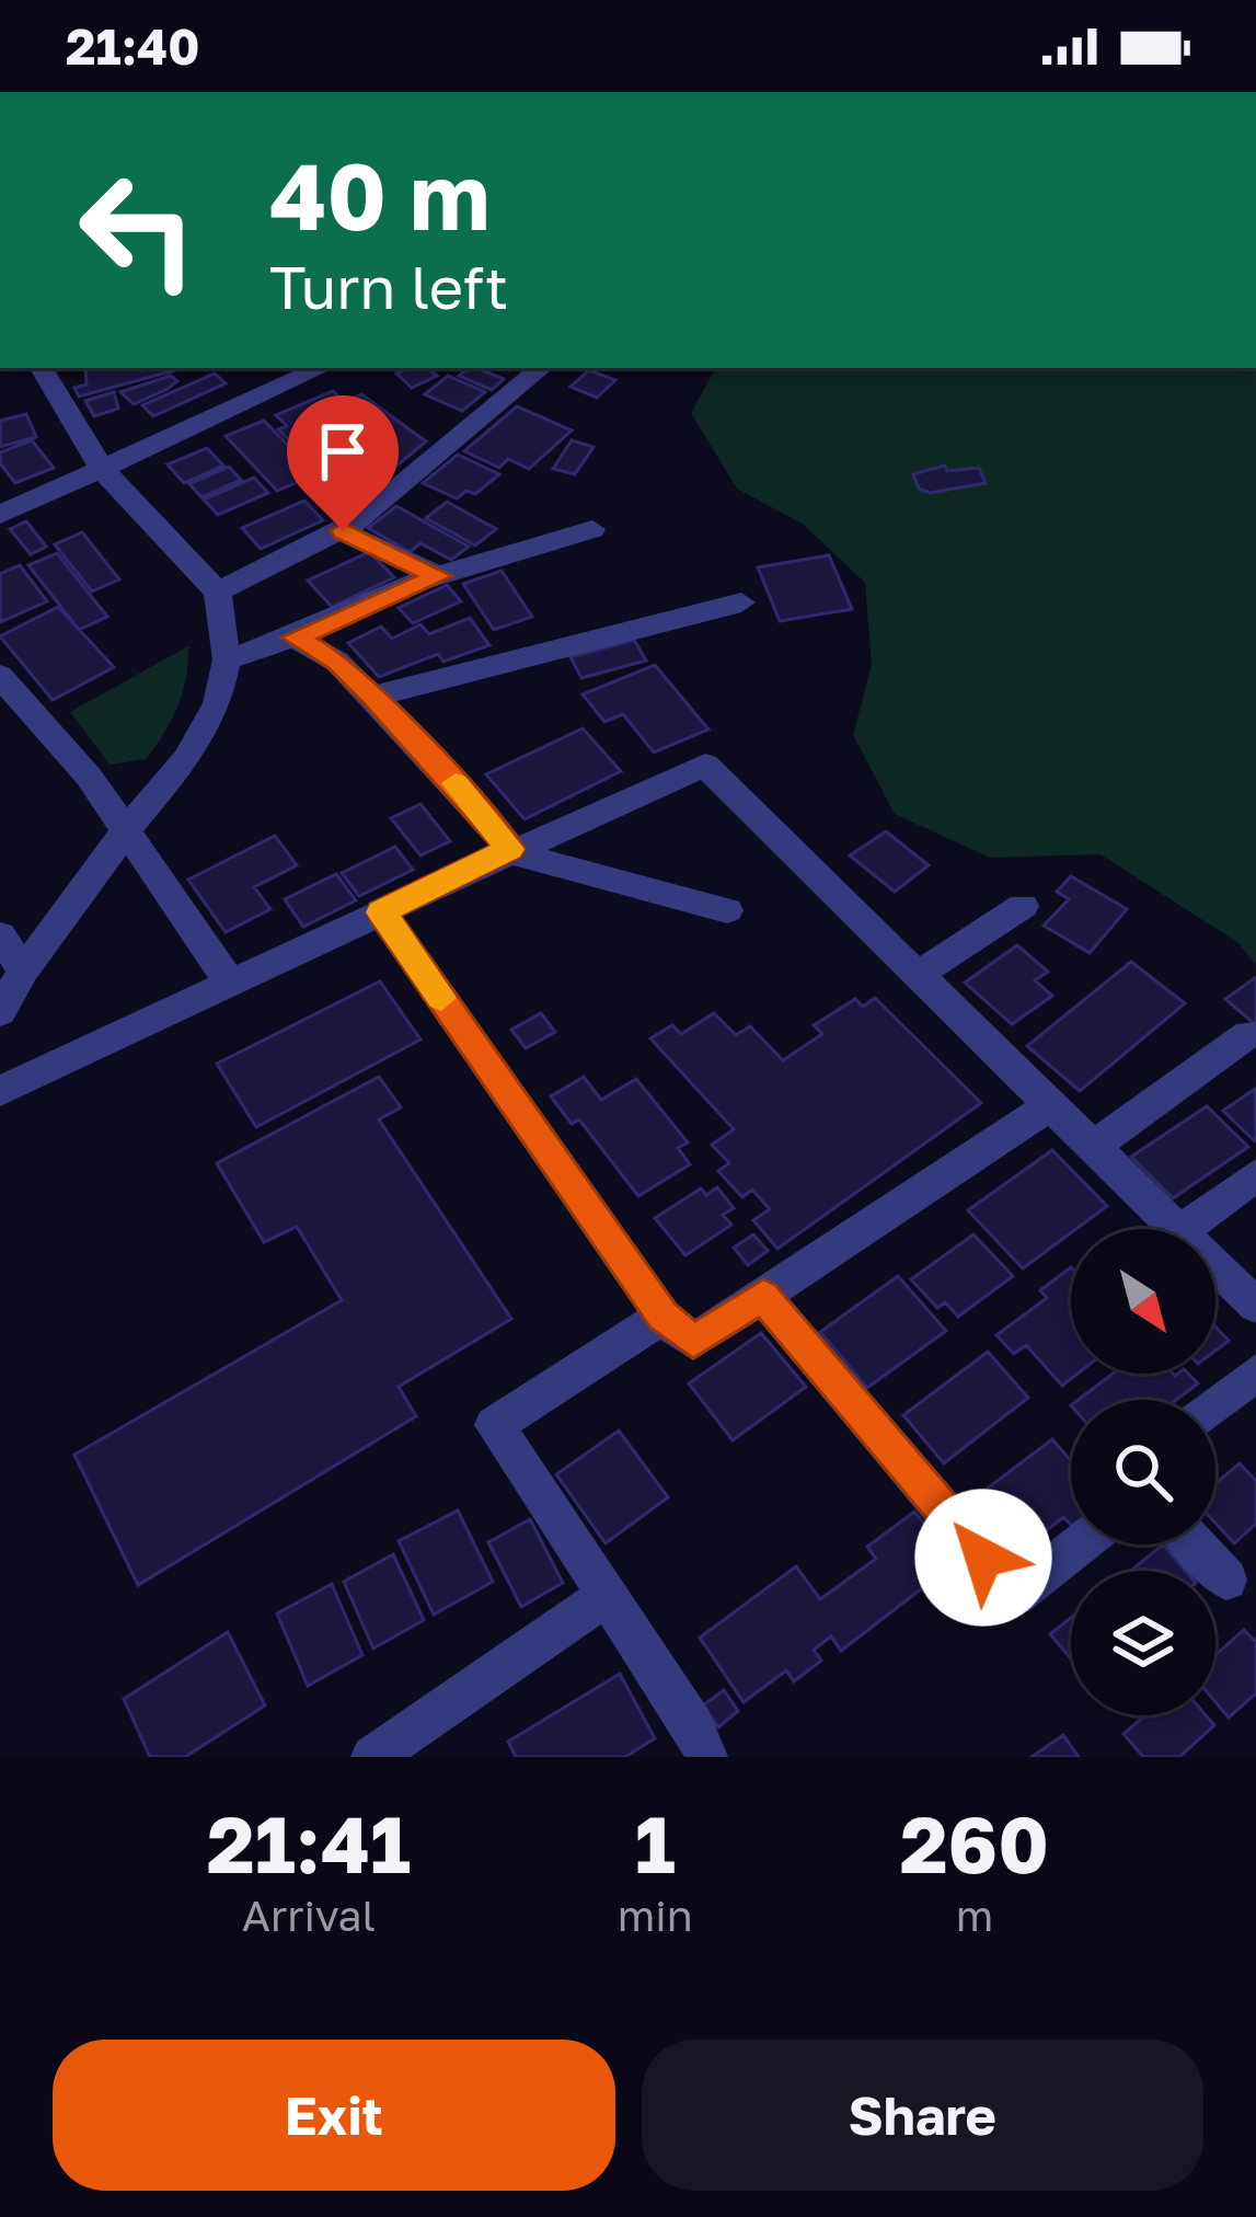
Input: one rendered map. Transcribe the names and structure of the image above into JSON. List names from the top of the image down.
{
  "north": "bottom right",
  "page": {
    "status": "21:40",
    "turn": ["40 m", "Turn left"],
    "eta": [
      "21:41",
      "Arrival",
      "1",
      "min",
      "260",
      "m"
    ],
    "buttons": ["Exit", "Share"]
  }
}
